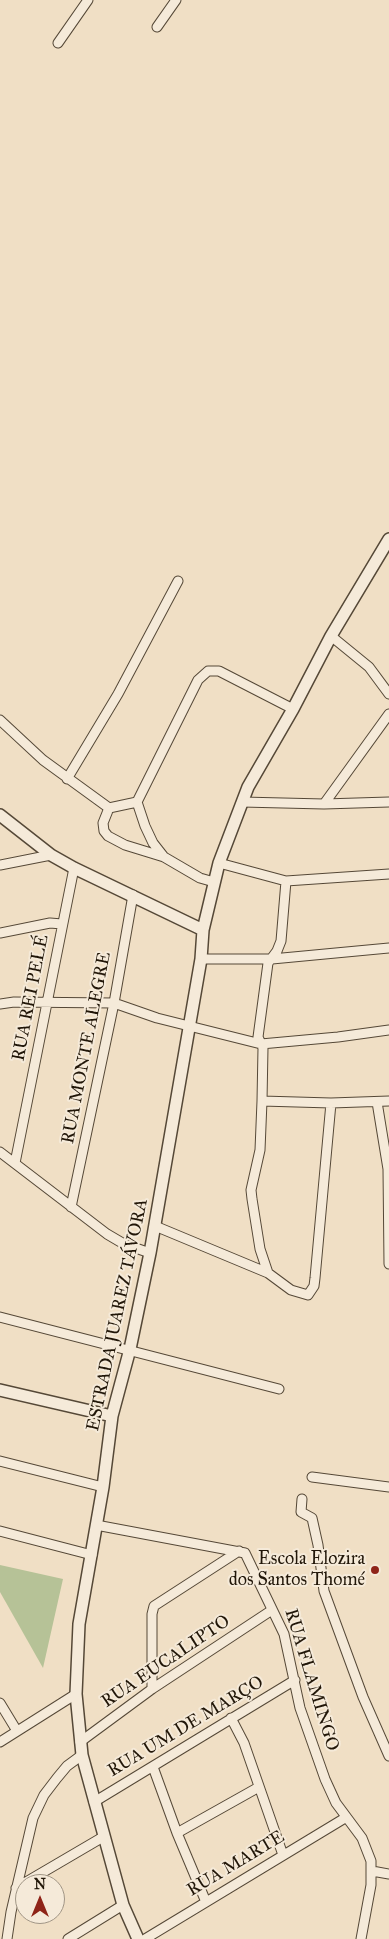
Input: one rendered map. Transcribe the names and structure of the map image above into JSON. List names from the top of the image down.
{
  "streets": {
    "street": [
      "RUA REI PELÉ",
      "RUA MONTE ALEGRE",
      "ESTRADA JUAREZ TÁVORA",
      "RUA EUCALIPTO",
      "RUA FLAMINGO",
      "RUA UM DE MARÇO",
      "RUA MARTE"
    ]
  },
  "crossings": [
    ["ESTRADA JUAREZ TÁVORA", "RUA EUCALIPTO"],
    ["ESTRADA JUAREZ TÁVORA", "RUA UM DE MARÇO"],
    ["RUA EUCALIPTO", "RUA FLAMINGO"],
    ["RUA FLAMINGO", "RUA UM DE MARÇO"],
    ["RUA FLAMINGO", "RUA MARTE"]
  ],
  "places": ["Escola Elozira dos Santos Thomé"],
  "north": "top"
}
